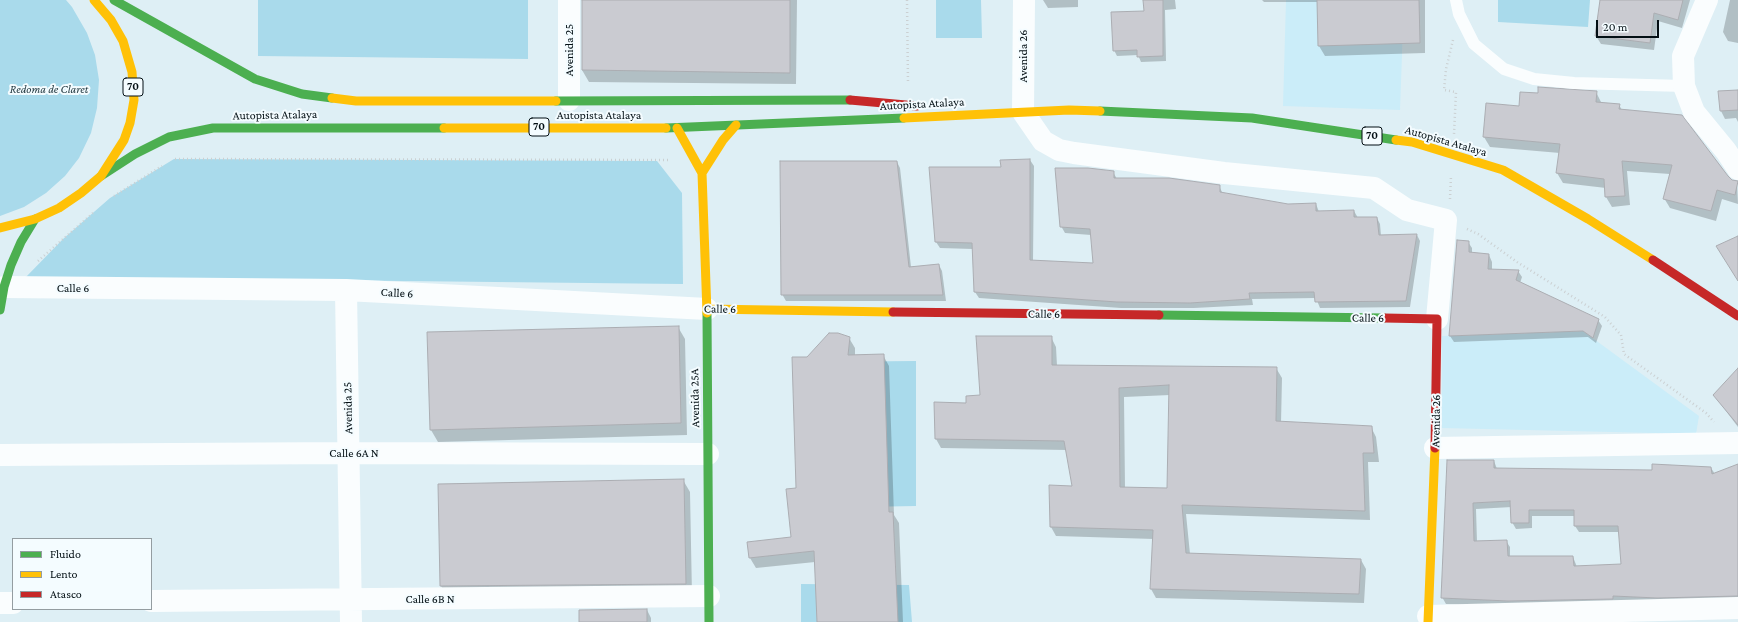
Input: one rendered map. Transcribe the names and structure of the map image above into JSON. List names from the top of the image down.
{
  "streets": {
    "main road": [
      "Avenida 26",
      "70",
      "Autopista Atalaya",
      "Calle 6",
      "Avenida 25A"
    ],
    "street": ["Avenida 25", "Calle 6A N", "Calle 6B N"]
  },
  "crossings": [
    ["Avenida 25", "Autopista Atalaya"],
    ["Avenida 25", "Calle 6"],
    ["Avenida 25", "Calle 6A N"],
    ["Avenida 25", "Calle 6B N"],
    ["Avenida 26", "Autopista Atalaya"],
    ["Avenida 26", "Calle 6"],
    ["70", "Autopista Atalaya"],
    ["Autopista Atalaya", "Avenida 25A"],
    ["Calle 6", "Avenida 25A"],
    ["Avenida 25A", "Calle 6A N"],
    ["Avenida 25A", "Calle 6B N"]
  ],
  "parks": ["Redoma de Claret"],
  "legend": ["Fluido", "Lento", "Atasco"],
  "scale_bar": "20 m"
}
